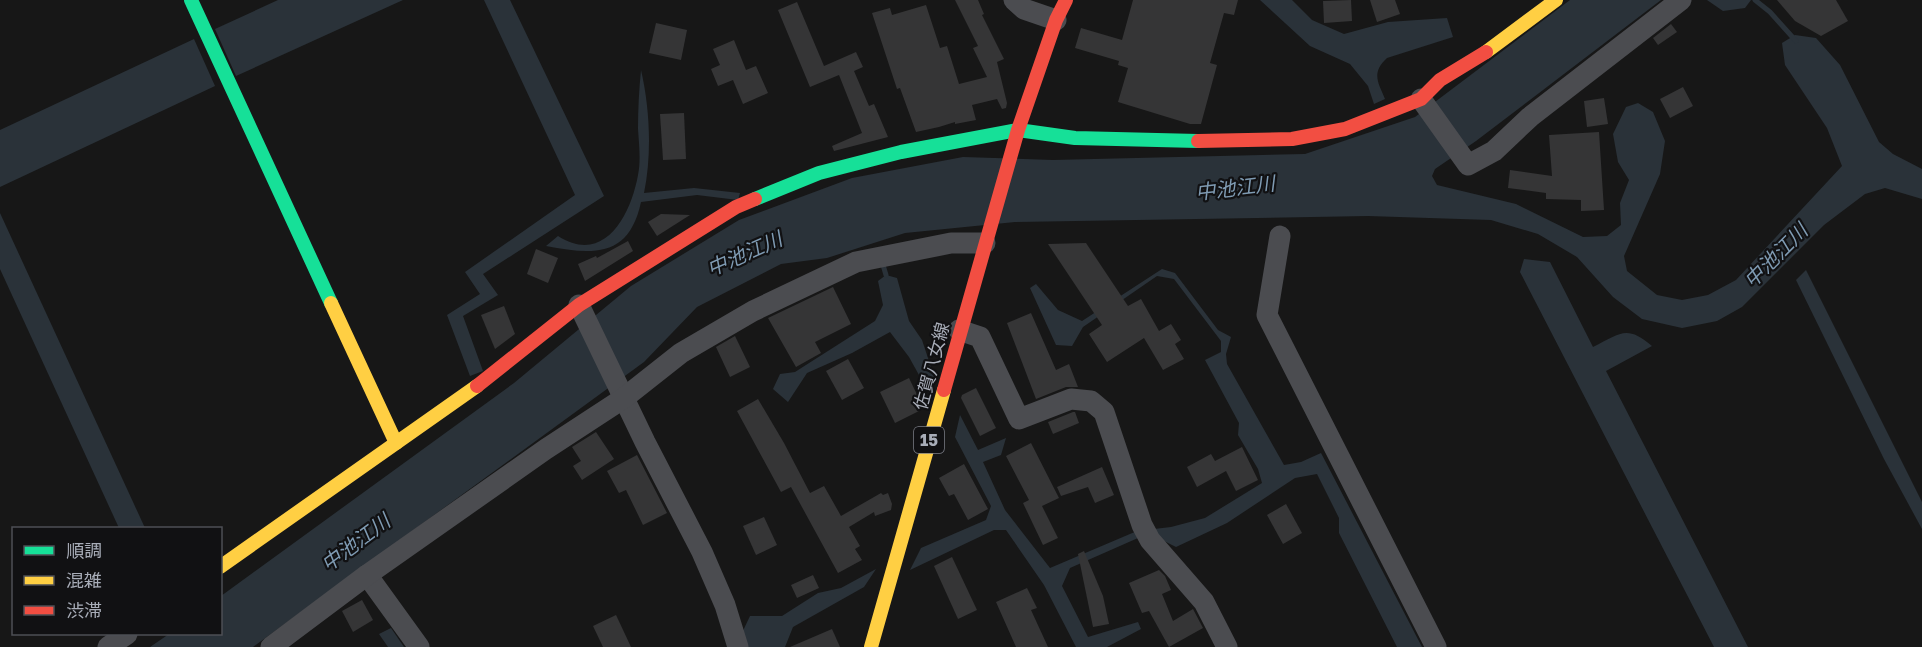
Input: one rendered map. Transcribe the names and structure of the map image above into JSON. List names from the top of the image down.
{
  "streets": {
    "street": ["佐賀八女線", "15"]
  },
  "crossings": [
    ["佐賀八女線", "15"]
  ],
  "water": ["中池江川"],
  "legend": ["順調", "混雑", "渋滞"]
}
